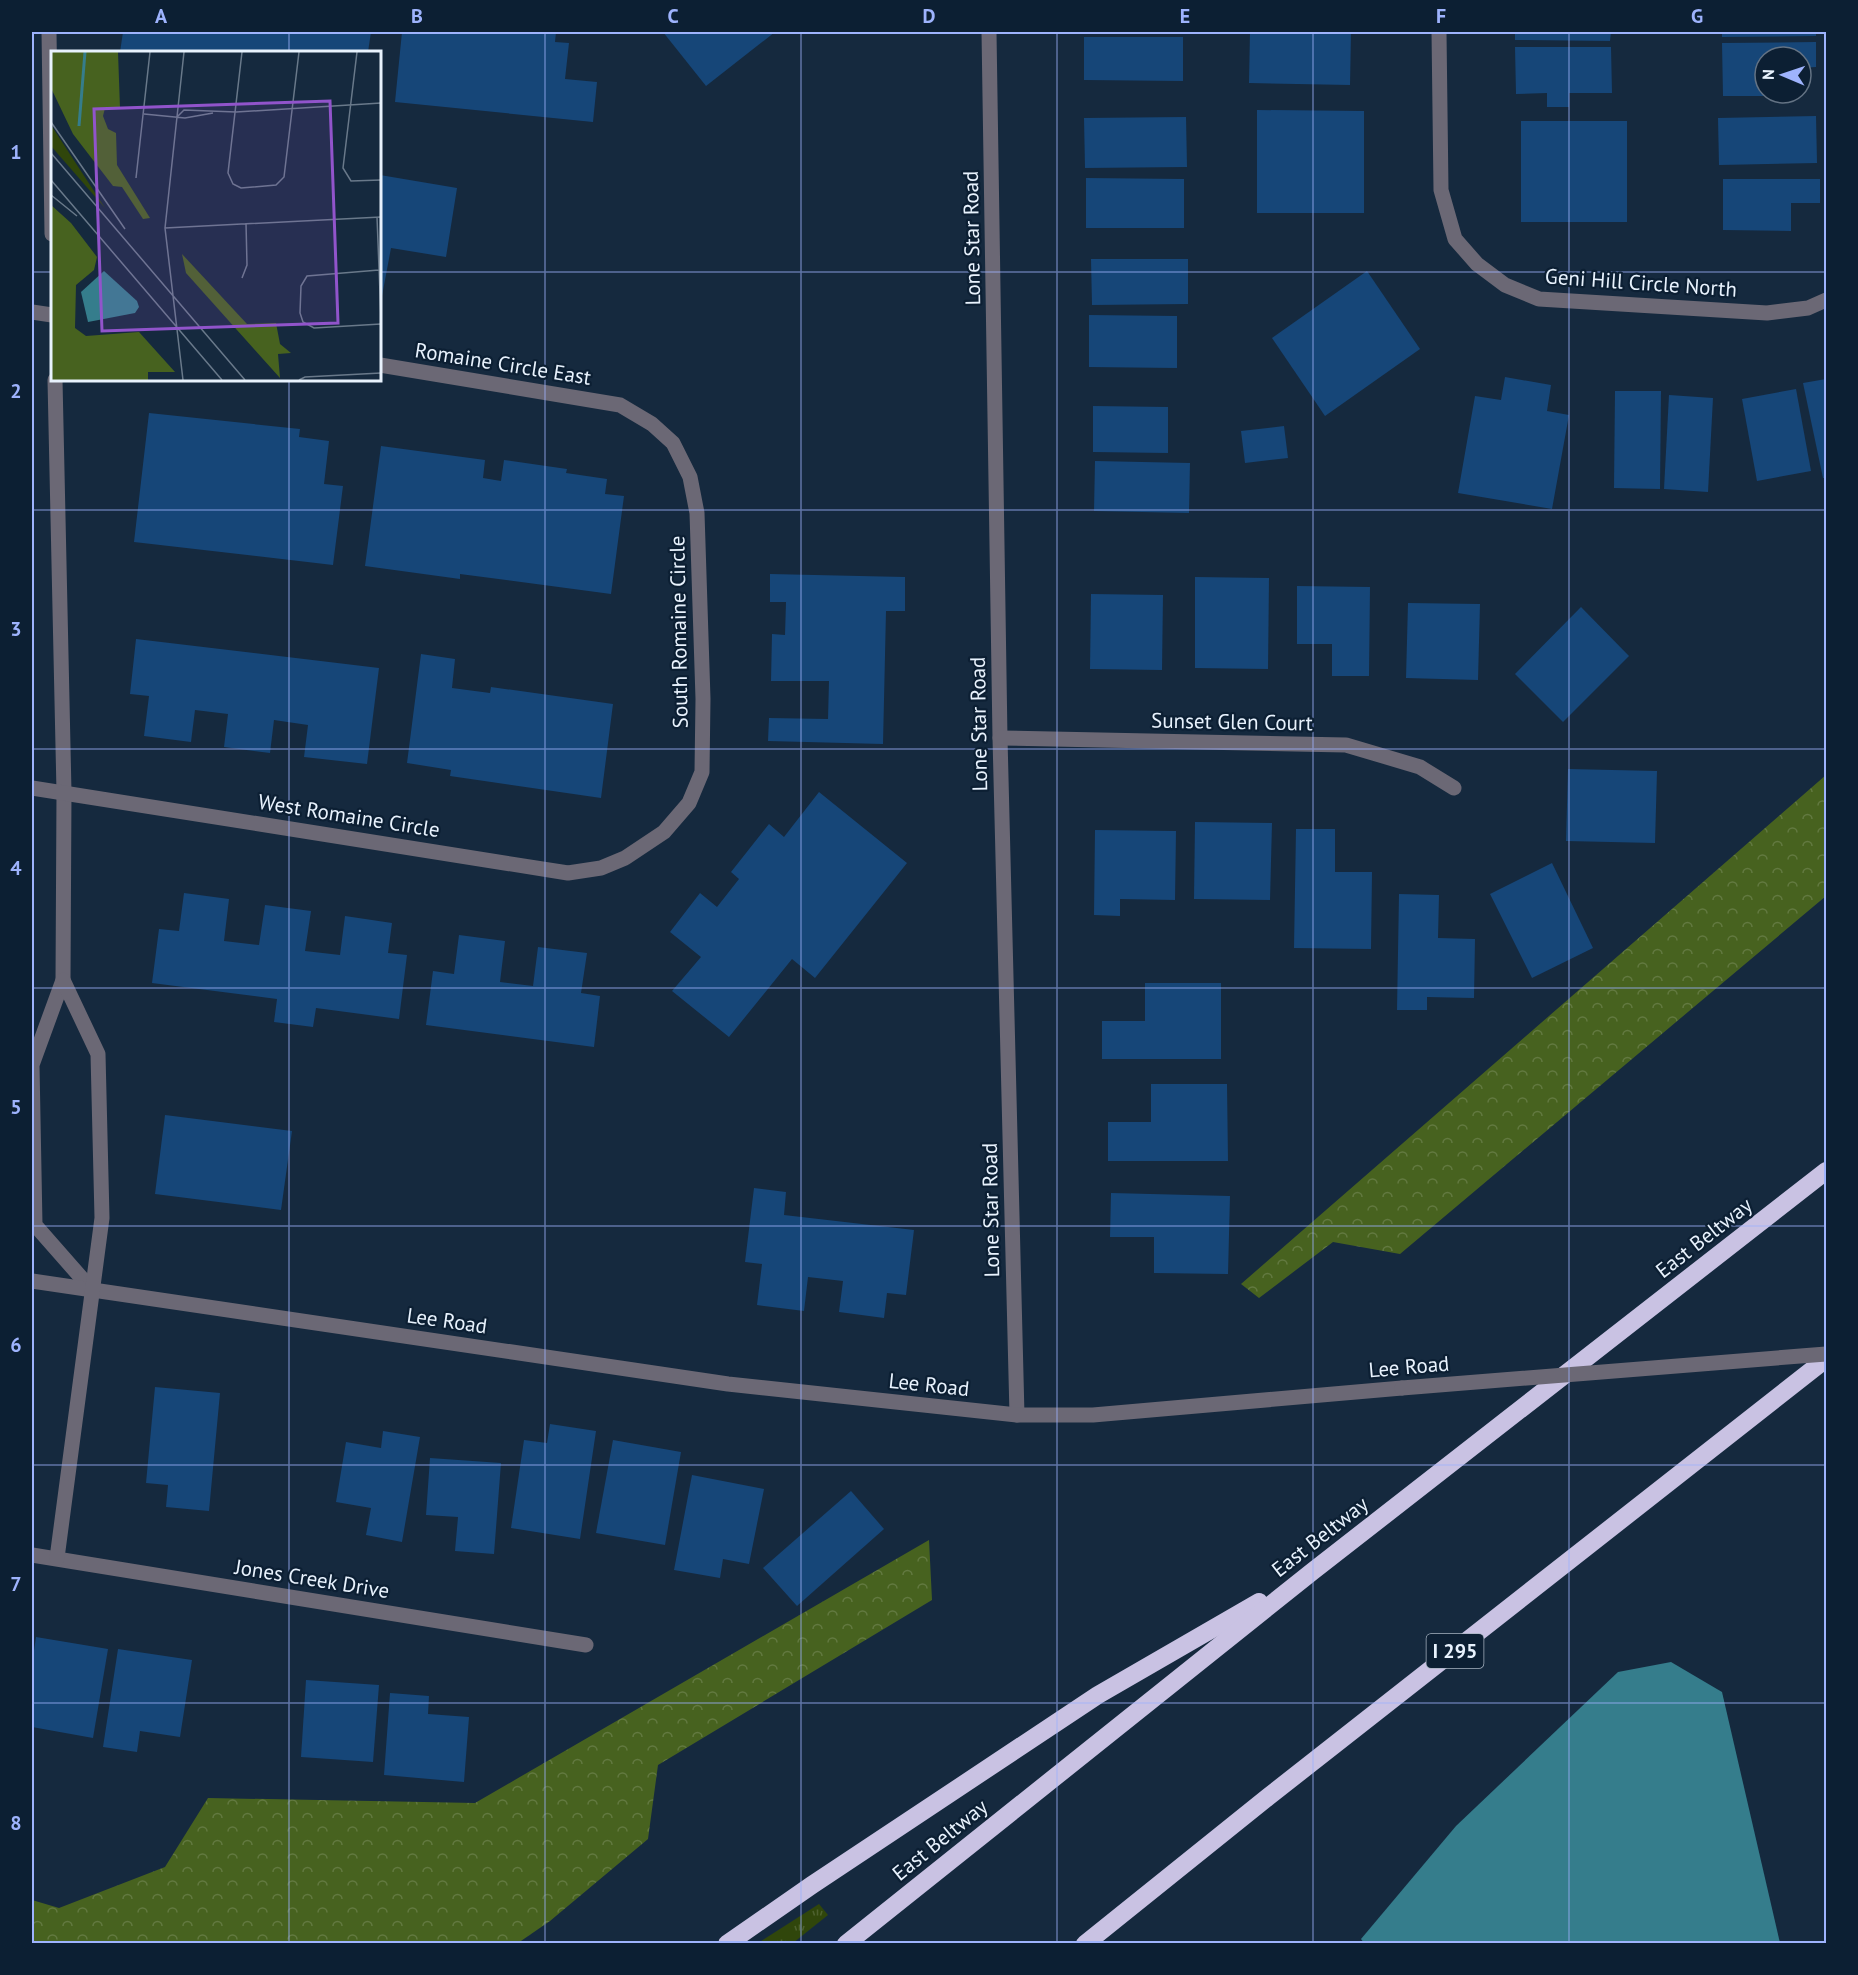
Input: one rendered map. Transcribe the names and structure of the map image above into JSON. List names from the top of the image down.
{
  "streets": {
    "highway": ["East Beltway", "I 295"],
    "street": [
      "Lone Star Road",
      "Geni Hill Circle North",
      "Romaine Circle East",
      "South Romaine Circle",
      "Sunset Glen Court",
      "West Romaine Circle",
      "Lee Road",
      "Jones Creek Drive"
    ]
  },
  "crossings": [
    ["Lone Star Road", "Sunset Glen Court"],
    ["Lone Star Road", "Lee Road"],
    ["Romaine Circle East", "South Romaine Circle"],
    ["South Romaine Circle", "West Romaine Circle"]
  ],
  "north": "left",
  "grid": {
    "columns": [
      "A",
      "B",
      "C",
      "D",
      "E",
      "F",
      "G"
    ],
    "rows": [
      "1",
      "2",
      "3",
      "4",
      "5",
      "6",
      "7",
      "8"
    ]
  }
}
